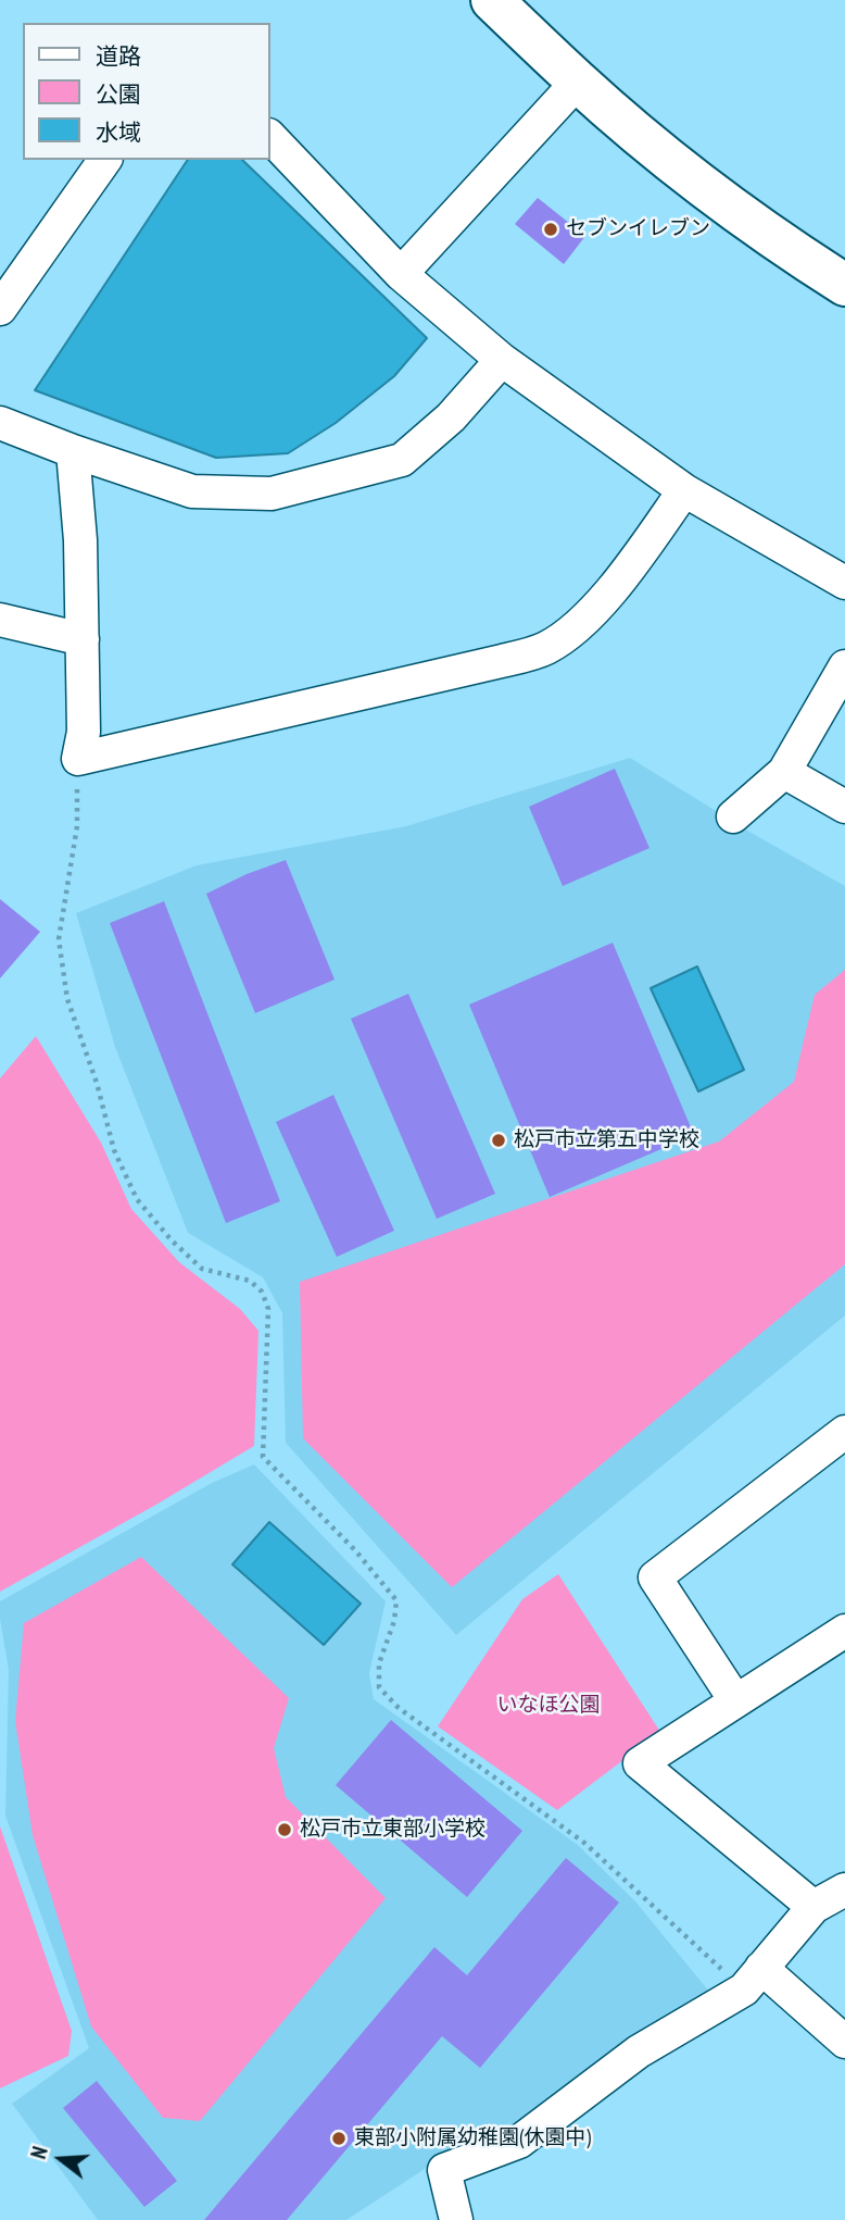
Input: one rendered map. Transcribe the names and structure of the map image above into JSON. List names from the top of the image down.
{
  "parks": ["いなほ公園"],
  "places": [
    "セブンイレブン",
    "松戸市立第五中学校",
    "松戸市立東部小学校",
    "東部小附属幼稚園(休園中)"
  ],
  "legend": ["道路", "公園", "水域"],
  "north": "left"
}
